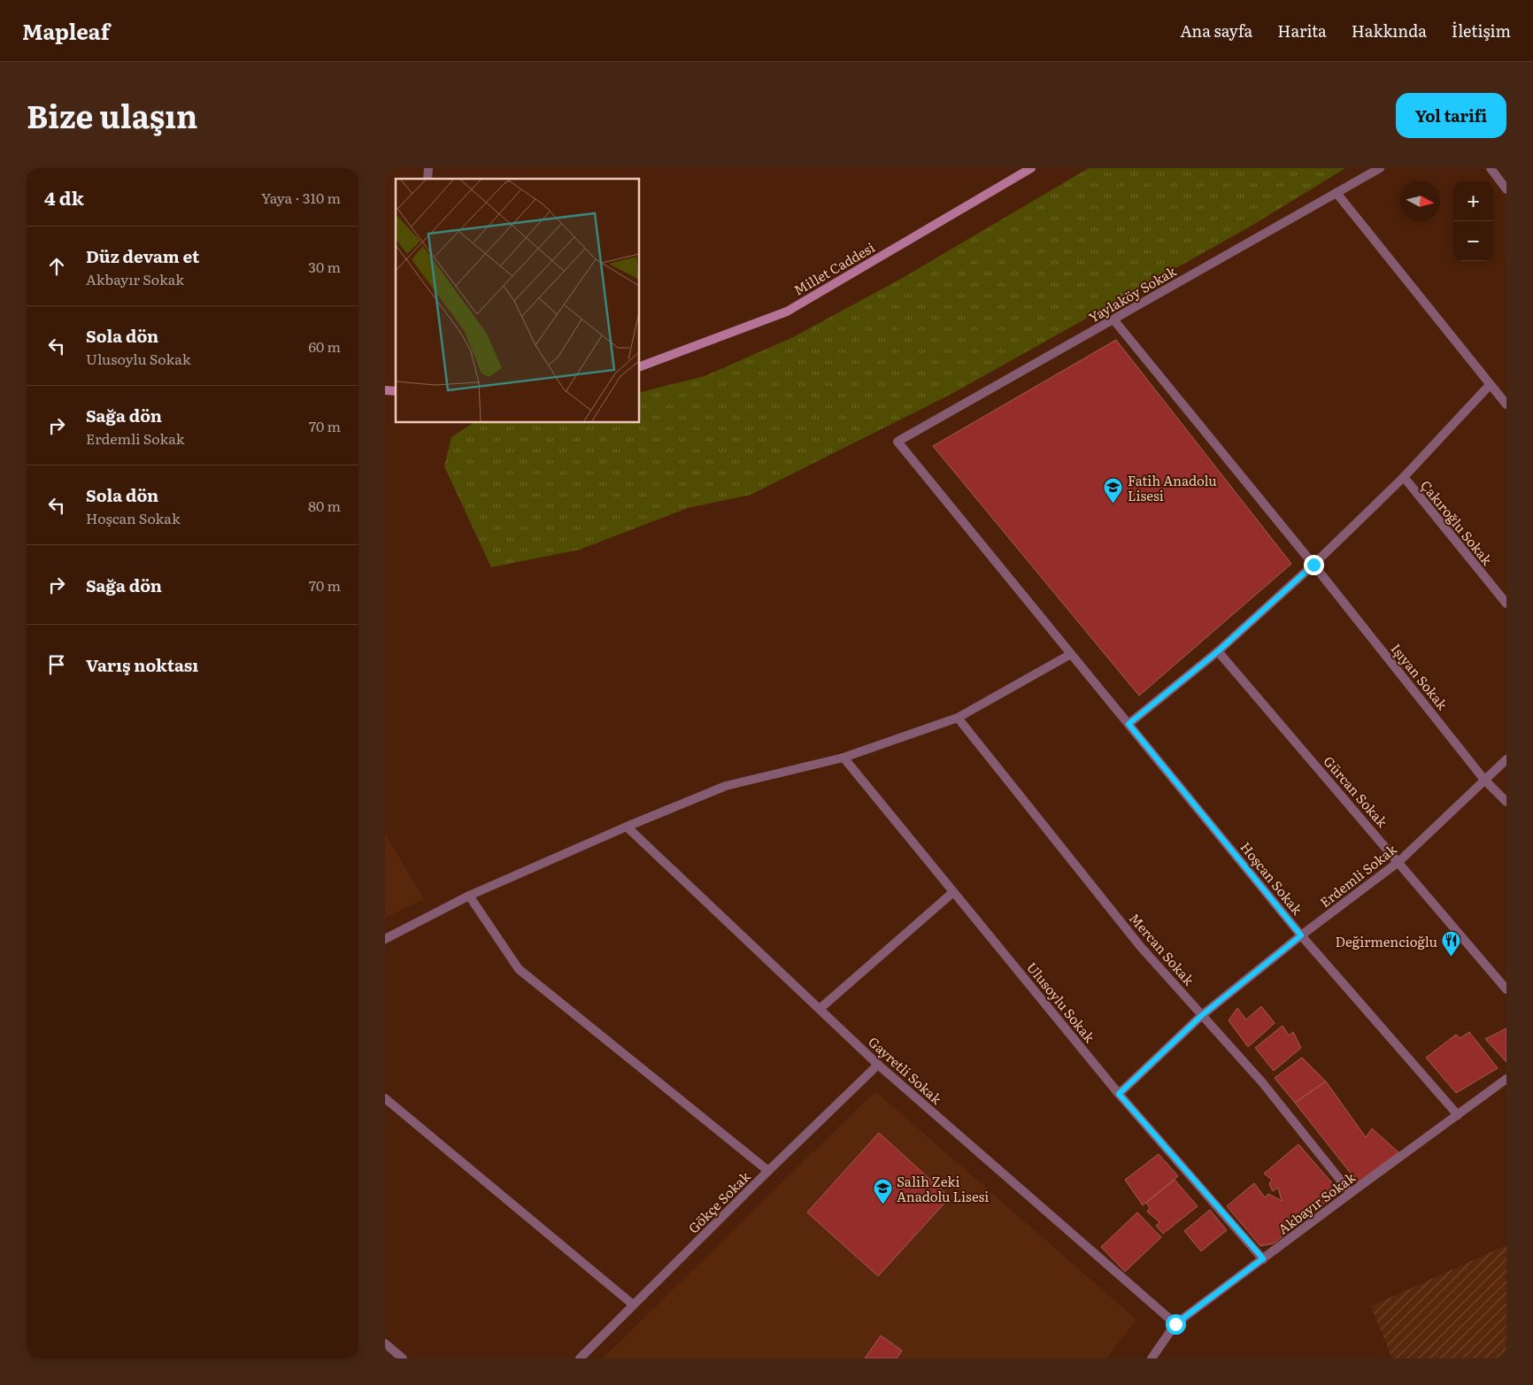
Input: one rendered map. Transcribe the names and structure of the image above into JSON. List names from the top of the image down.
{
  "streets": {
    "main road": ["Millet Caddesi"],
    "street": [
      "Yaylaköy Sokak",
      "Çakıroğlu Sokak",
      "Işıyan Sokak",
      "Gürcan Sokak",
      "Erdemli Sokak",
      "Hoşcan Sokak",
      "Mercan Sokak",
      "Ulusoylu Sokak",
      "Gayretli Sokak",
      "Gökçe Sokak",
      "Akbayır Sokak"
    ]
  },
  "crossings": [
    ["Yaylaköy Sokak", "Işıyan Sokak"],
    ["Yaylaköy Sokak", "Hoşcan Sokak"],
    ["Işıyan Sokak", "Erdemli Sokak"],
    ["Gürcan Sokak", "Erdemli Sokak"],
    ["Erdemli Sokak", "Hoşcan Sokak"],
    ["Erdemli Sokak", "Mercan Sokak"],
    ["Erdemli Sokak", "Ulusoylu Sokak"],
    ["Hoşcan Sokak", "Akbayır Sokak"],
    ["Mercan Sokak", "Akbayır Sokak"],
    ["Ulusoylu Sokak", "Akbayır Sokak"],
    ["Gayretli Sokak", "Gökçe Sokak"],
    ["Gayretli Sokak", "Akbayır Sokak"]
  ],
  "places": {
    "school or university": ["Fatih Anadolu Lisesi", "Salih Zeki Anadolu Lisesi"],
    "restaurant": ["Değirmencioğlu"]
  },
  "north": "right",
  "page": {
    "header": "Mapleaf",
    "nav": [
      "Ana sayfa",
      "Harita",
      "Hakkında",
      "İletişim"
    ],
    "title": "Bize ulaşın",
    "buttons": "Yol tarifi",
    "heading": ["4 dk", "Yaya · 310 m"],
    "map_buttons": ["+", "−"],
    "list": [
      ["Düz devam et", "Akbayır Sokak", "30 m"],
      ["Sola dön", "Ulusoylu Sokak", "60 m"],
      ["Sağa dön", "Erdemli Sokak", "70 m"],
      ["Sola dön", "Hoşcan Sokak", "80 m"],
      ["Sağa dön", "70 m"],
      "Varış noktası"
    ]
  }
}
